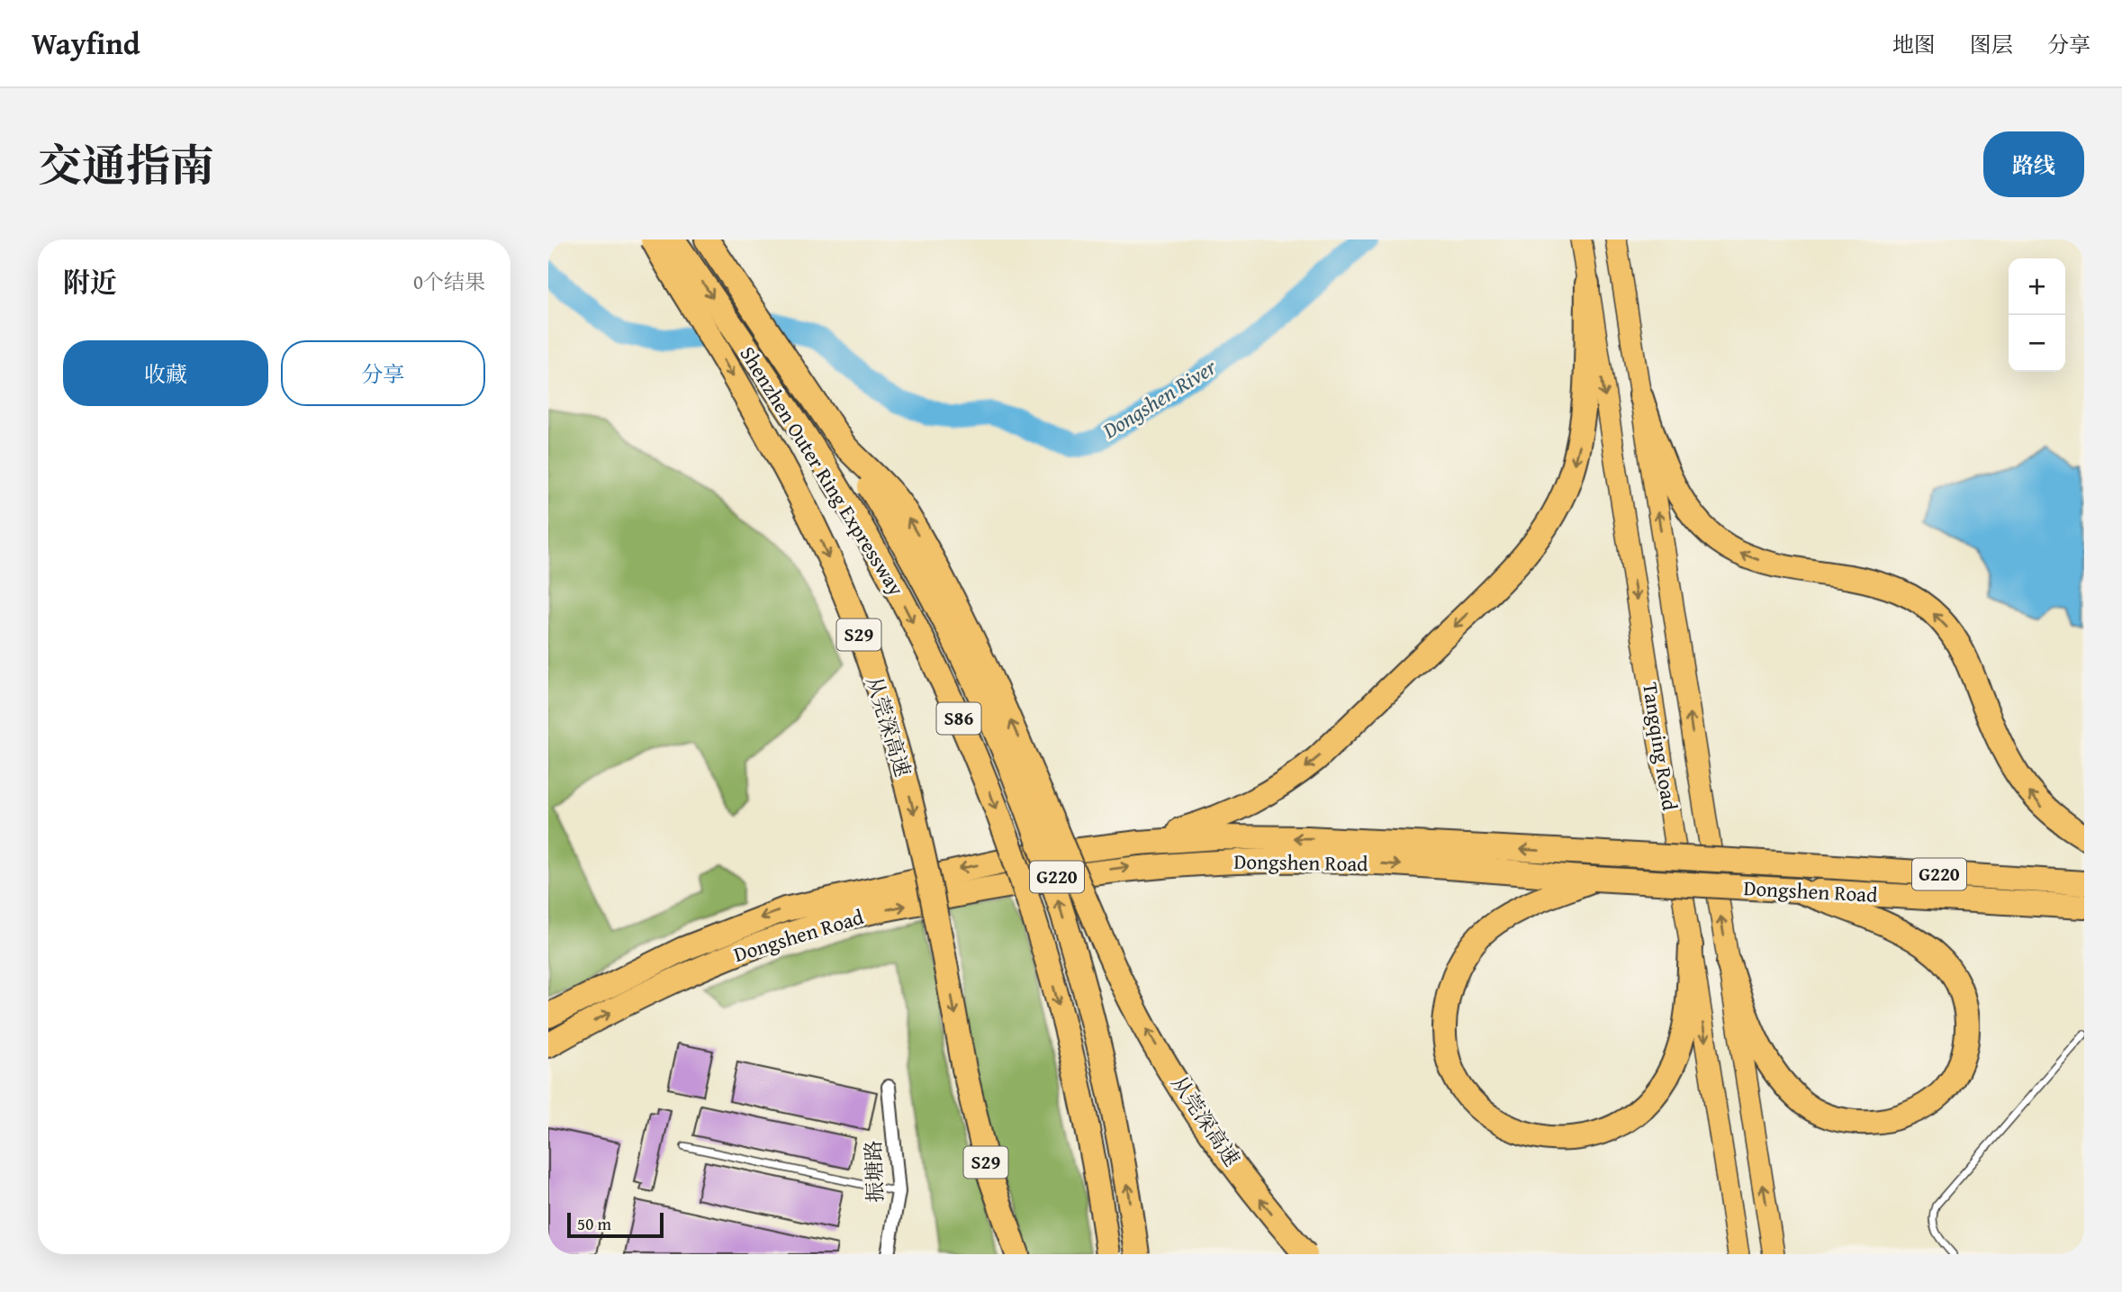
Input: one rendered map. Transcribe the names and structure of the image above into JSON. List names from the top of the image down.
{
  "streets": {
    "highway": [
      "Shenzhen Outer Ring Expressway",
      "S29",
      "S86",
      "从莞深高速",
      "Dongshen Road",
      "G220"
    ],
    "main road": ["Tangqing Road"],
    "street": ["振塘路"]
  },
  "crossings": [
    ["Shenzhen Outer Ring Expressway", "从莞深高速"]
  ],
  "water": ["Dongshen River"],
  "scale_bar": "50 m",
  "page": {
    "header": "Wayfind",
    "nav": ["地图", "图层", "分享"],
    "title": "交通指南",
    "buttons": [
      "路线",
      ["收藏", "分享"]
    ],
    "heading": ["附近", "0个结果"],
    "map_buttons": ["+", "−"],
    "scale": "50 m"
  }
}
